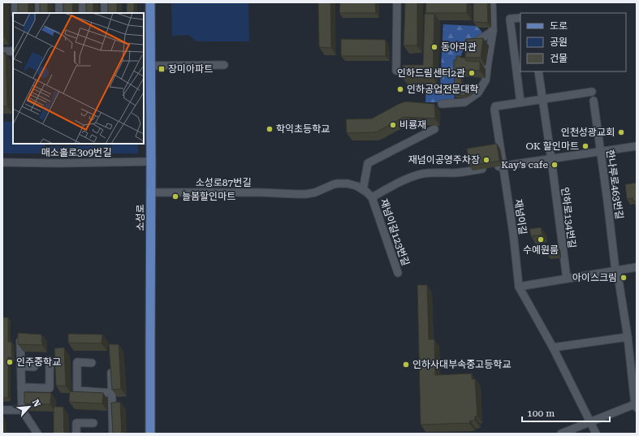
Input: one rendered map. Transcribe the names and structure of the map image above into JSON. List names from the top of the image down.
{
  "streets": {
    "main road": ["소성로"],
    "street": [
      "매소홀로309번길",
      "소성로87번길",
      "한나루로463번길",
      "재넘이길",
      "인하로134번길",
      "재넘이길123번길"
    ]
  },
  "crossings": [
    ["매소홀로309번길", "소성로"],
    ["소성로87번길", "소성로"],
    ["소성로87번길", "재넘이길123번길"],
    ["한나루로463번길", "재넘이길123번길"],
    ["재넘이길", "인하로134번길"],
    ["재넘이길", "재넘이길123번길"],
    ["인하로134번길", "재넘이길123번길"]
  ],
  "places": {
    "other": [
      "동아리관",
      "인하드림센터2관",
      "인하공업전문대학",
      "비룡재",
      "학익초등학교",
      "인천성광교회",
      "OK 할인마트",
      "재넘이공영주차장",
      "Kay’s cafe",
      "늘봄할인마트",
      "수예원룸",
      "아이스크림",
      "인주중학교",
      "인하사대부속중고등학교"
    ],
    "transit": ["장미아파트"]
  },
  "legend": ["도로", "공원", "건물"],
  "scale_bar": "100 m",
  "north": "top right"
}
